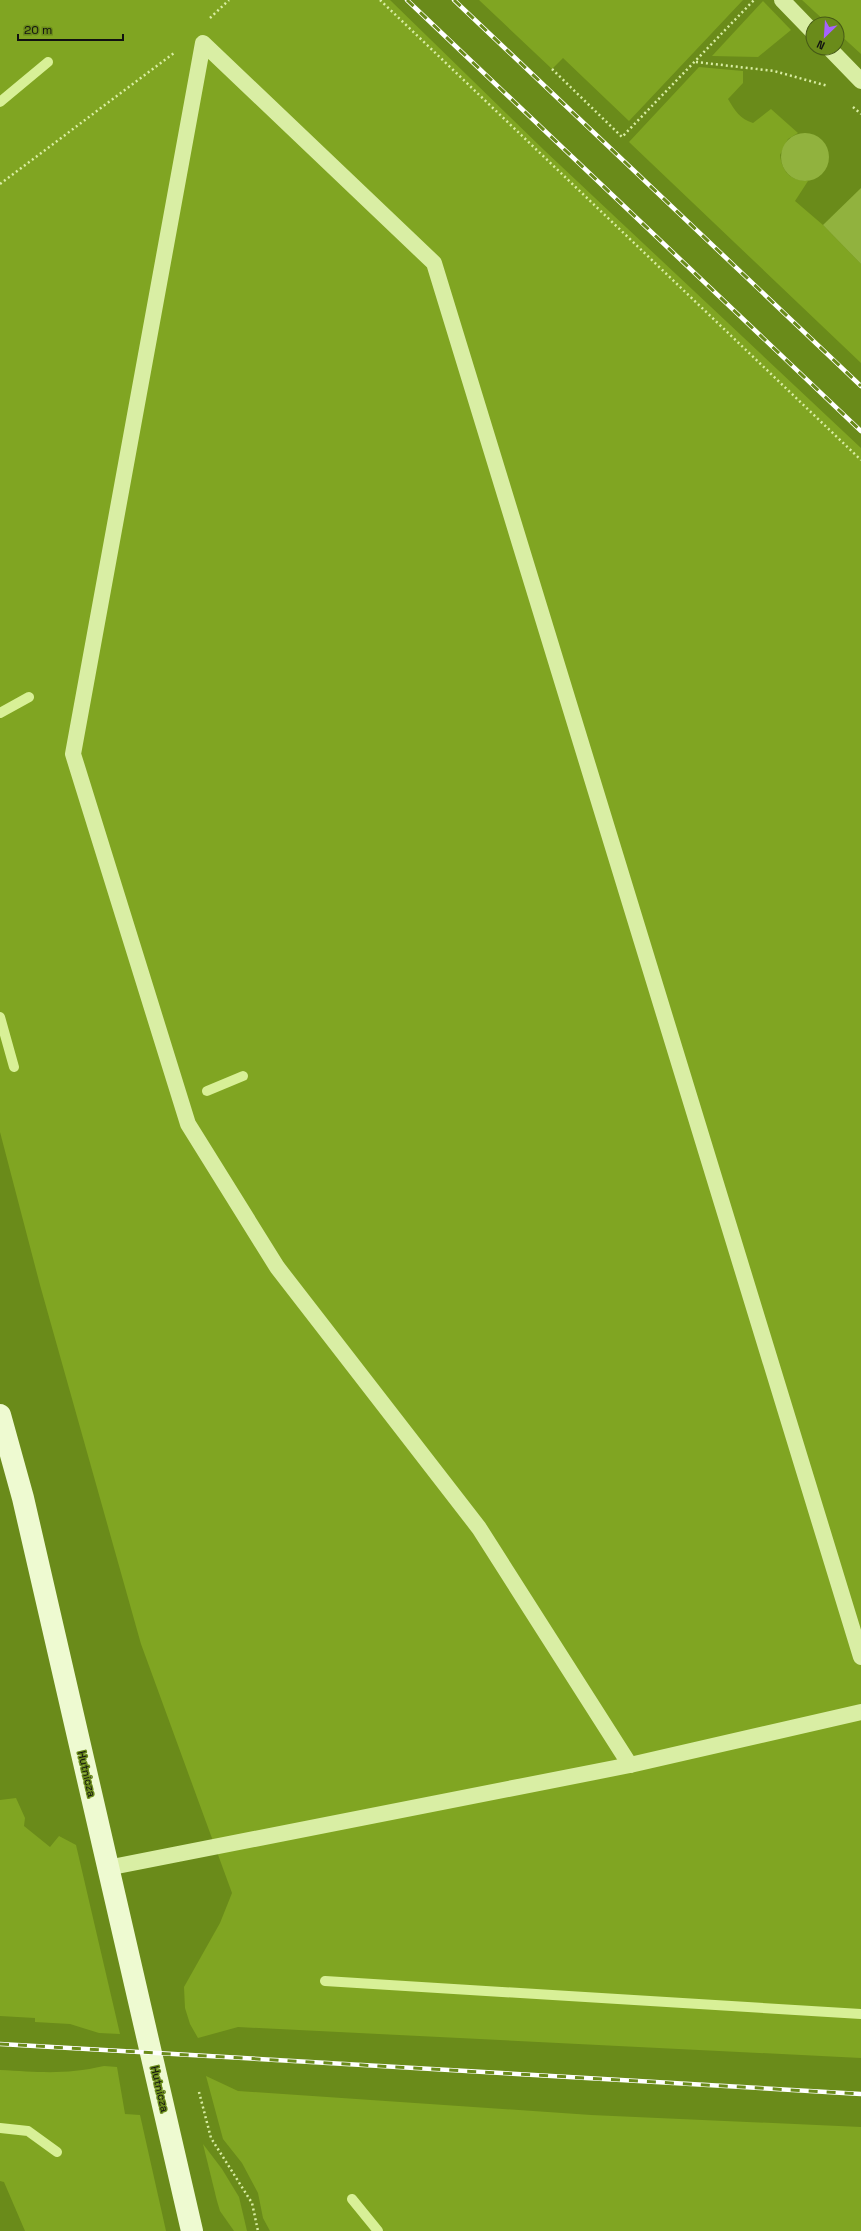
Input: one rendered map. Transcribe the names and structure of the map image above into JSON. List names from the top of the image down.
{
  "streets": {
    "main road": ["Hutnicza"]
  },
  "scale_bar": "20 m",
  "north": "bottom left"
}
